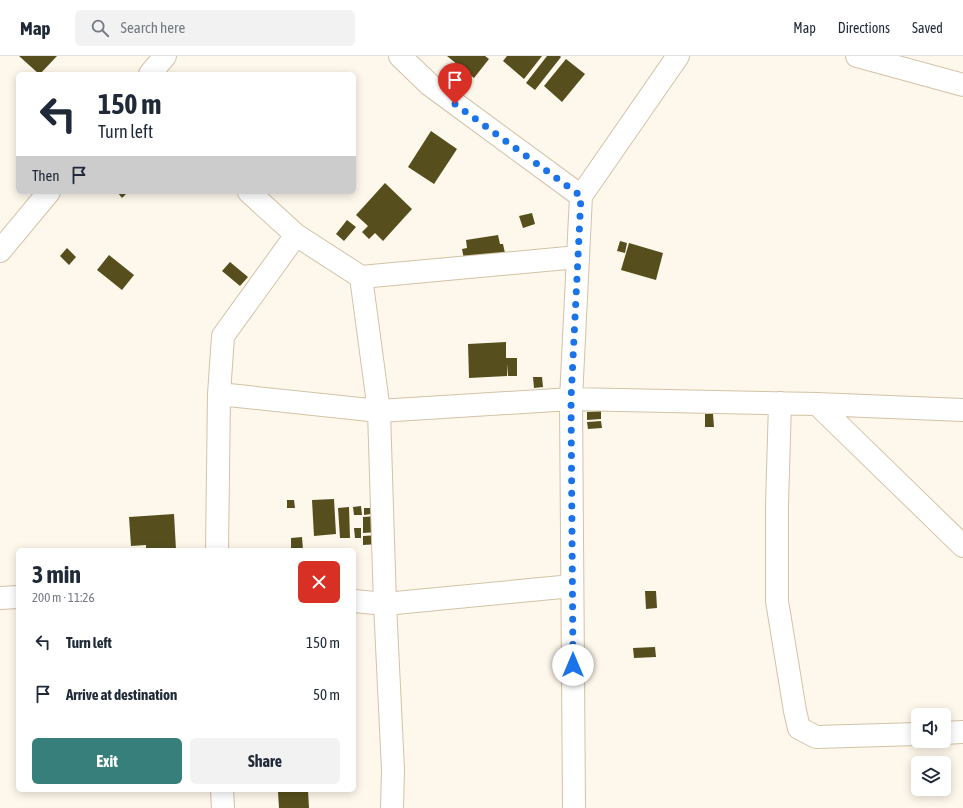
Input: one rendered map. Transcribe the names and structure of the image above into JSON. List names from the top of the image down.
{
  "page": {
    "header": "Map",
    "search": "Search here",
    "nav": ["Map", "Directions", "Saved"],
    "turn": ["150 m", "Turn left"],
    "then": "Then",
    "heading": ["3 min", "200 m · 11:26"],
    "list": [
      {
        "name": "Turn left",
        "value": "150 m"
      },
      {
        "name": "Arrive at destination",
        "value": "50 m"
      }
    ],
    "buttons": ["Exit", "Share"]
  }
}
